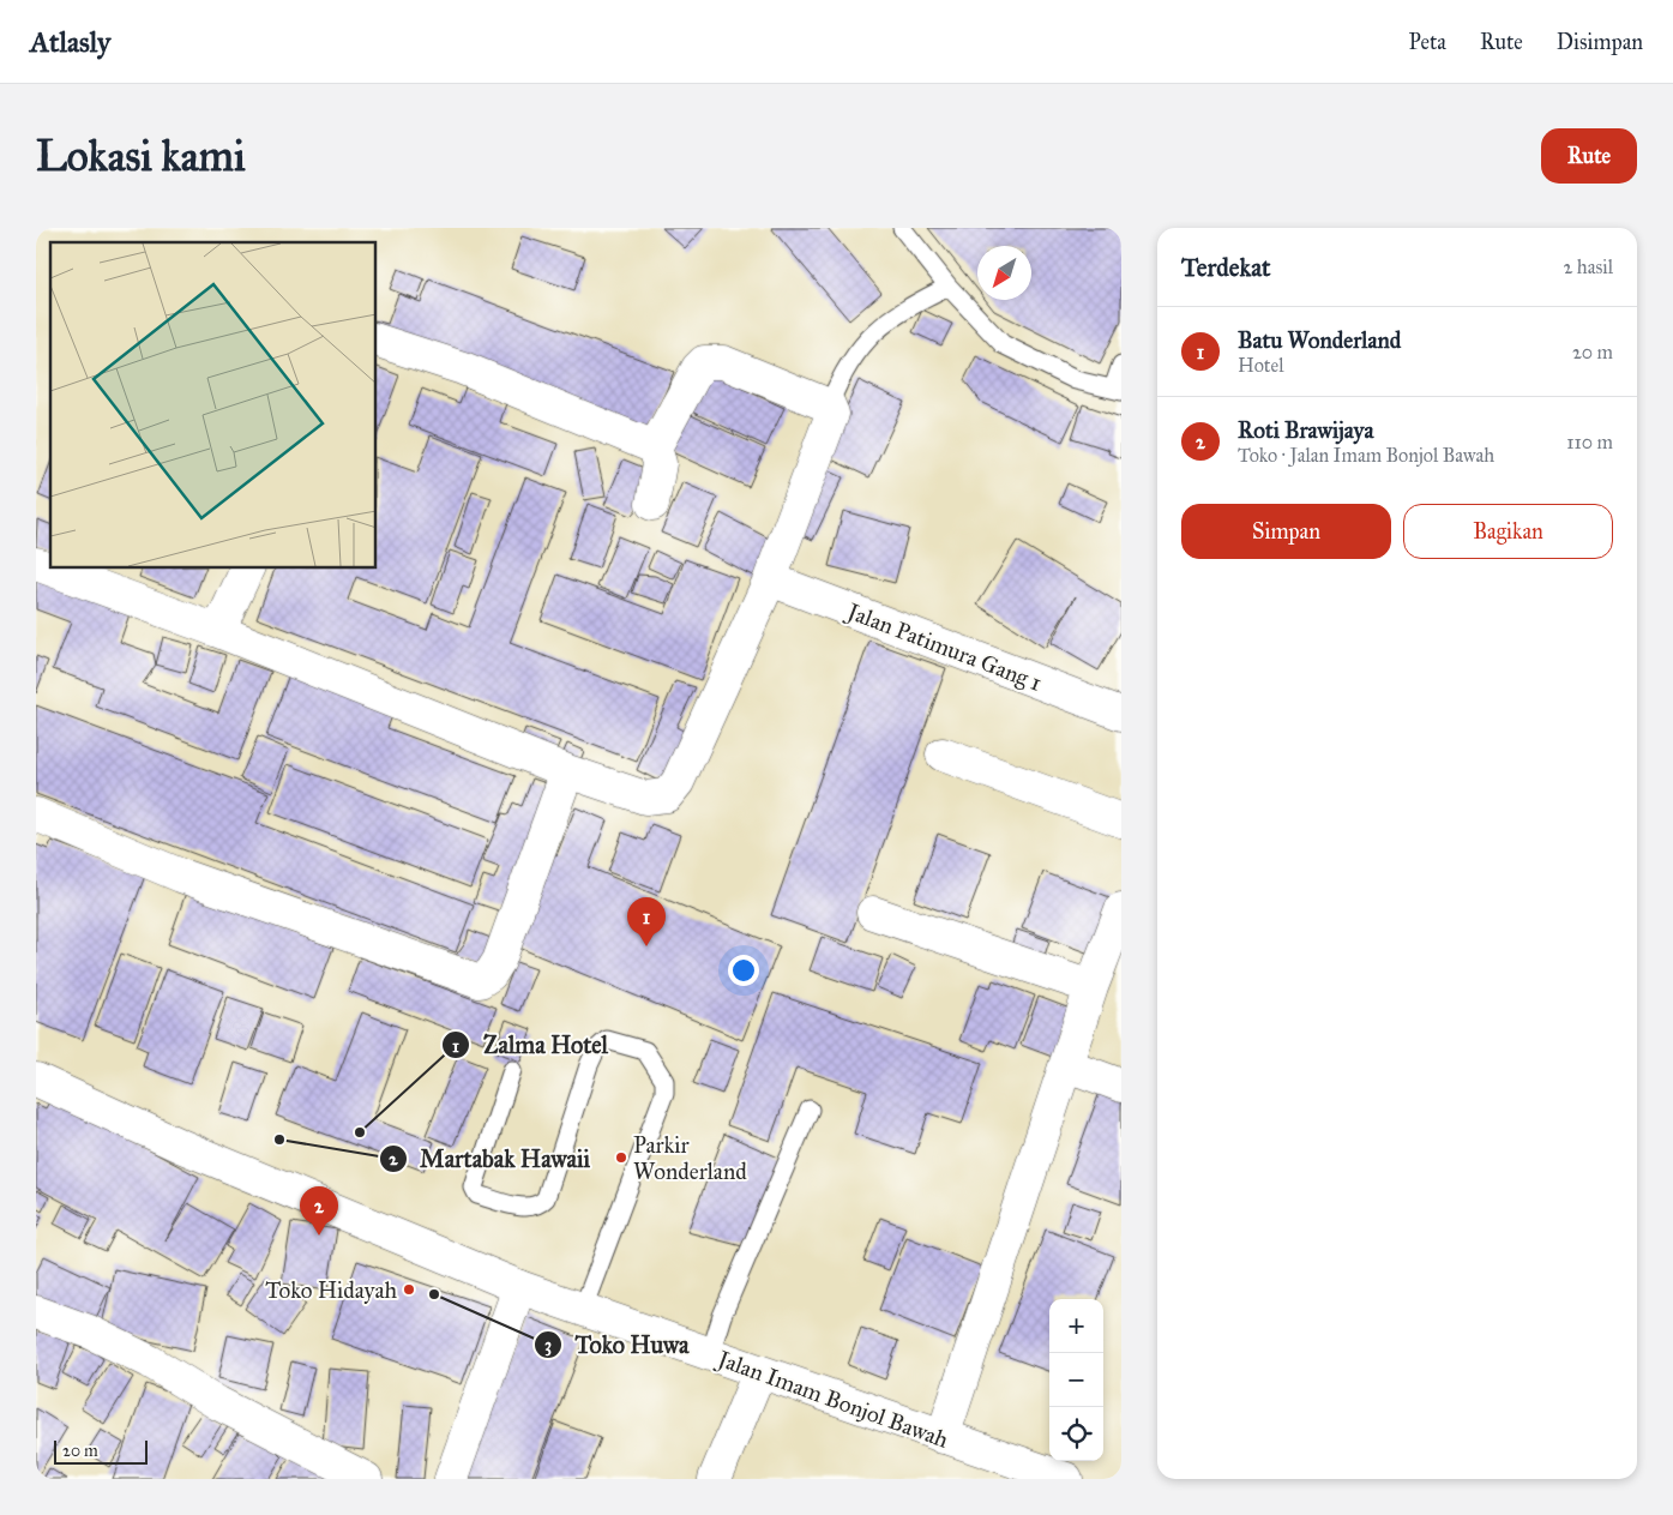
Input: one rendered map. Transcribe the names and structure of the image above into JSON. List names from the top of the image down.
{
  "streets": {
    "street": ["Jalan Patimura Gang 1", "Jalan Imam Bonjol Bawah"]
  },
  "places": [
    "Zalma Hotel",
    "Martabak Hawaii",
    "Parkir Wonderland",
    "Toko Hidayah",
    "Toko Huwa"
  ],
  "scale_bar": "20 m",
  "north": "bottom left",
  "page": {
    "header": "Atlasly",
    "nav": ["Peta", "Rute", "Disimpan"],
    "buttons": [
      "Rute",
      ["Simpan", "Bagikan"]
    ],
    "title": "Lokasi kami",
    "heading": ["Terdekat", "2 hasil"],
    "list": [
      {
        "mark": "1",
        "name": "Batu Wonderland",
        "note": "Hotel",
        "value": "20 m"
      },
      {
        "mark": "2",
        "name": "Roti Brawijaya",
        "note": "Toko · Jalan Imam Bonjol Bawah",
        "value": "110 m"
      }
    ],
    "pins": ["1", "2"],
    "map_buttons": ["+", "−"],
    "scale": "20 m"
  }
}
